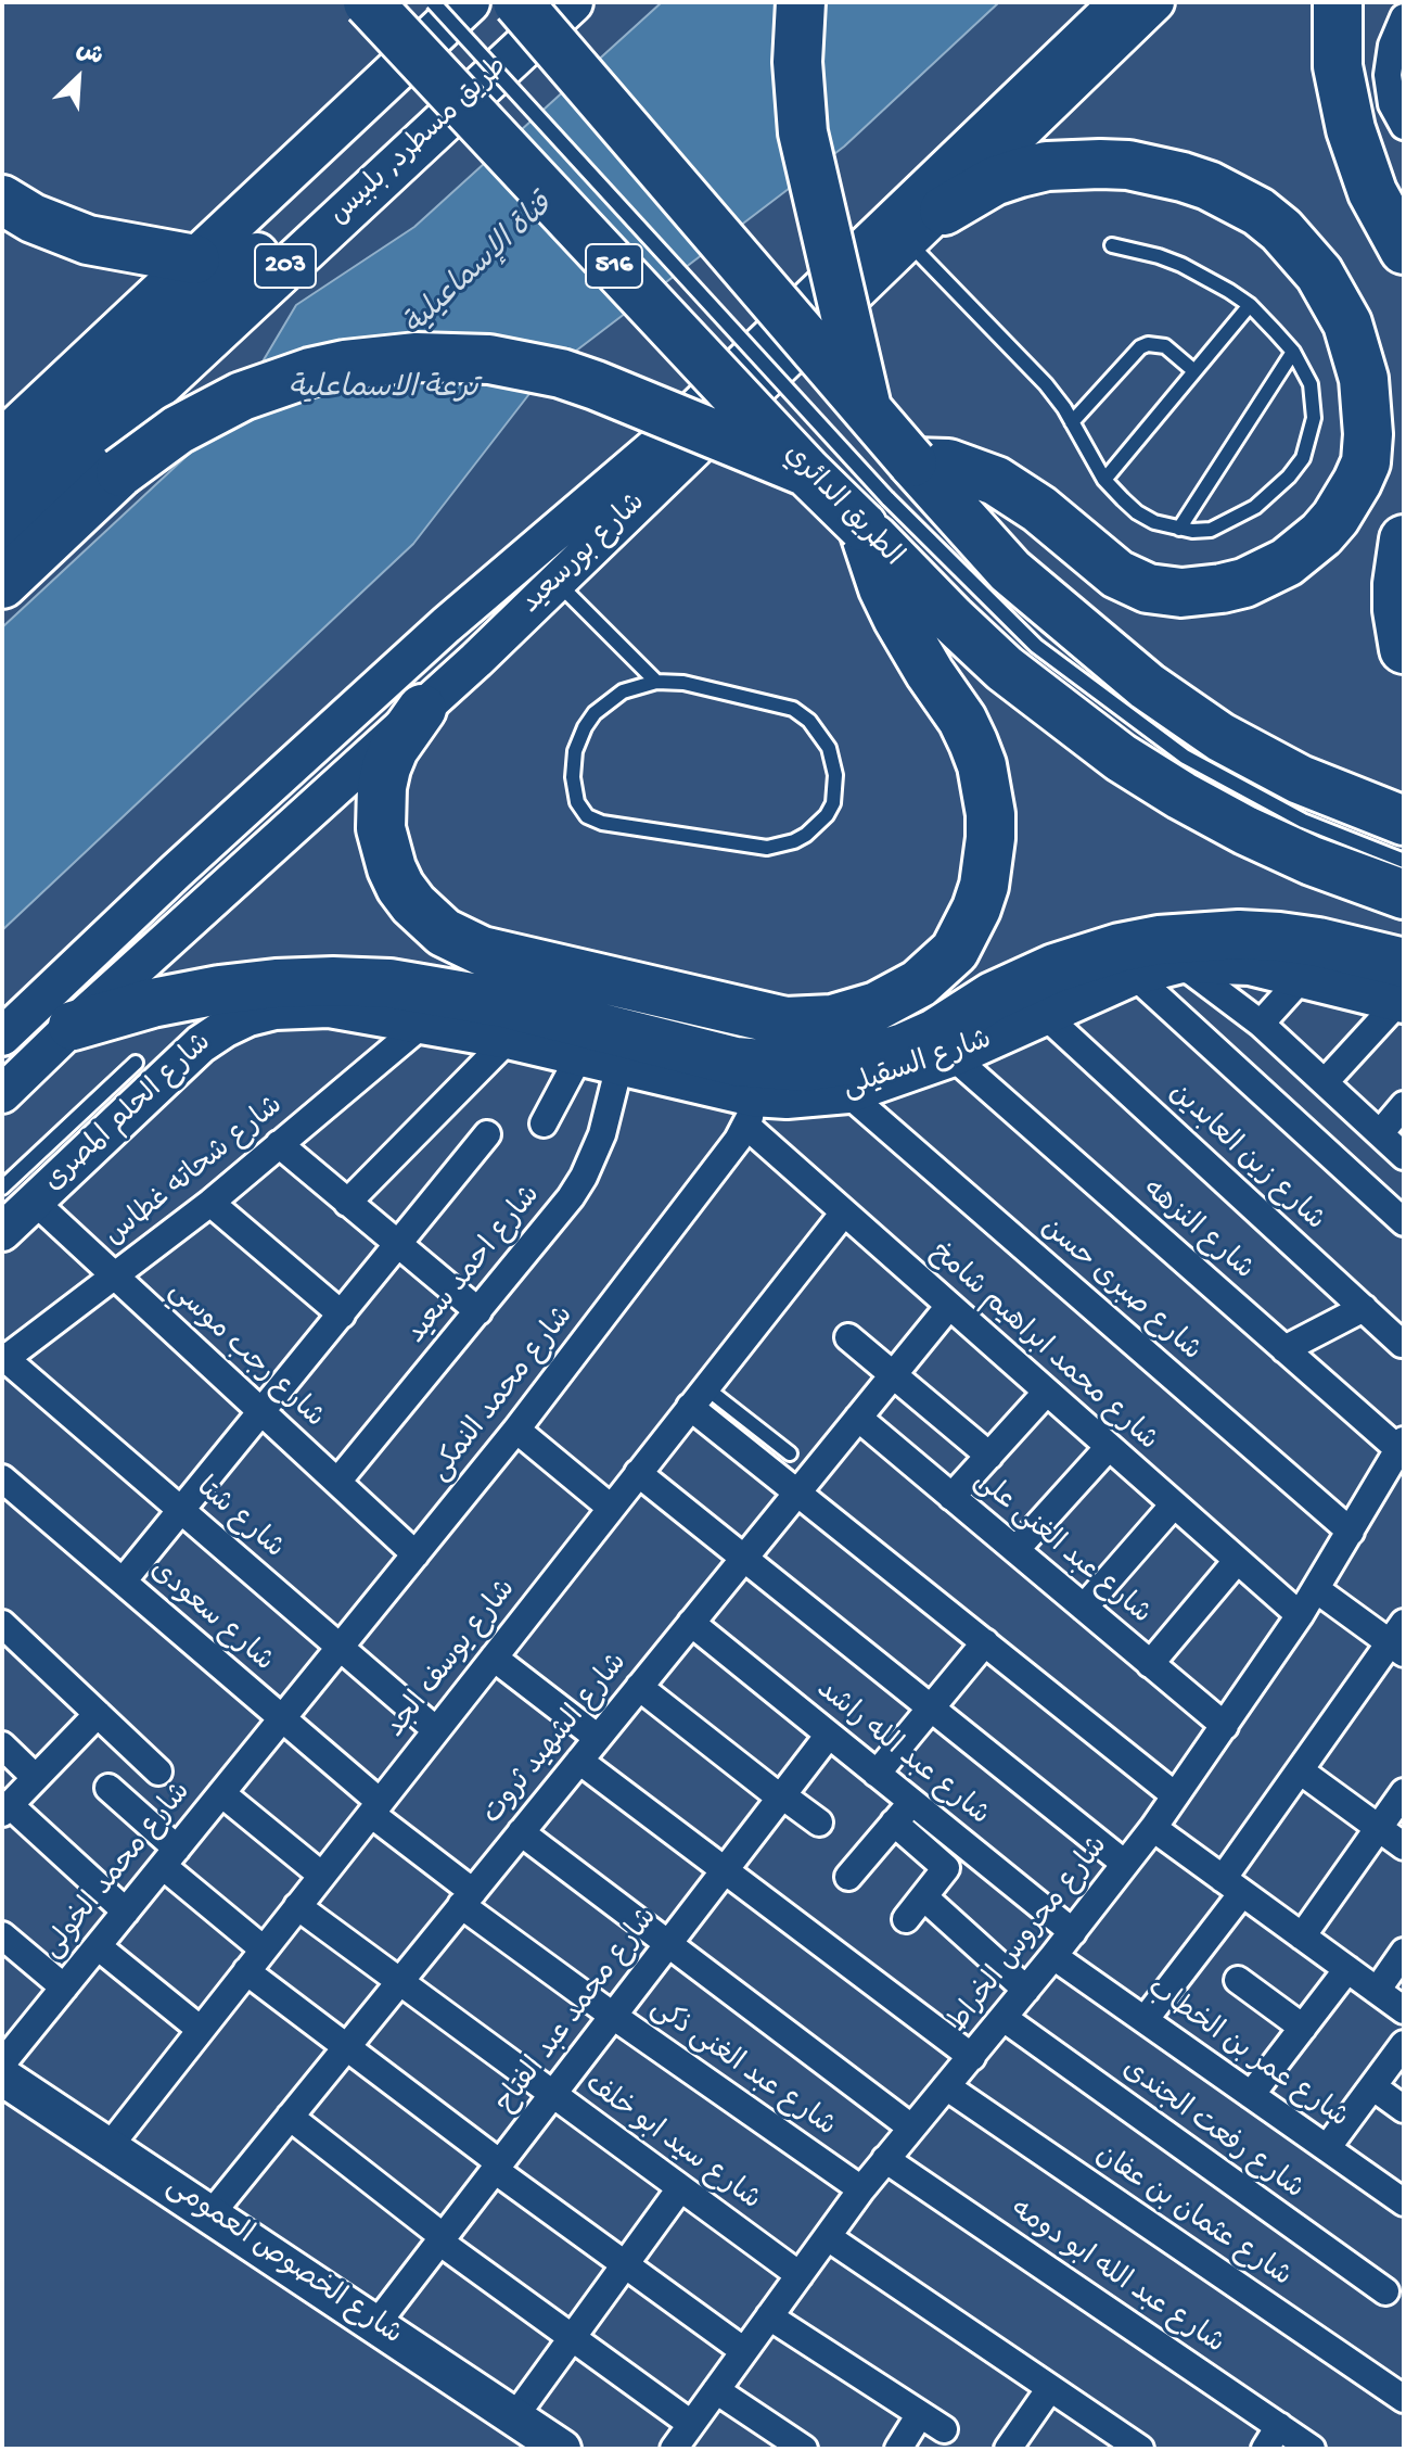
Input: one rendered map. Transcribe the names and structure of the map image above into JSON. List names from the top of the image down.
{
  "streets": {
    "highway": ["516", "الطريق الدائري"],
    "main road": [
      "طريق مسطرد, بلبيس",
      "203",
      "شارع بورسعيد",
      "شارع السقيلى",
      "شارع الحلم المصرى",
      "شارع الخصوص العمومى"
    ],
    "street": [
      "شارع زين العابدين",
      "شارع شحاته غطاس",
      "شارع النزهه",
      "شارع احمد سعيد",
      "شارع صبرى حسن",
      "شارع محمد ابراهيم شامخ",
      "شارع رجب موسي",
      "شارع محمد النمكى",
      "شارع شتا",
      "شارع عبد الغنى على",
      "شارع سعودى",
      "شارع يوسف الجد",
      "شارع الشهيد ثروت",
      "شارع عبد الله راشد",
      "شارع محمد الخولى",
      "شارع محروس الخراط",
      "شارع محمد عبد الفتاح",
      "شارع عمر بن الخطاب",
      "شارع عبد الغنى ذكى",
      "شارع رفعت الجندى",
      "شارع سيد ابو خلف",
      "شارع عثمان بن عفان",
      "شارع عبد الله ابو دومه"
    ]
  },
  "crossings": [
    ["شارع السقيلى", "شارع الحلم المصرى"],
    ["شارع السقيلى", "شارع زين العابدين"],
    ["شارع السقيلى", "شارع شحاته غطاس"],
    ["شارع السقيلى", "شارع النزهه"],
    ["شارع السقيلى", "شارع احمد سعيد"],
    ["شارع السقيلى", "شارع صبرى حسن"],
    ["شارع السقيلى", "شارع محمد ابراهيم شامخ"],
    ["شارع السقيلى", "شارع محمد النمكى"],
    ["شارع الحلم المصرى", "شارع شحاته غطاس"],
    ["شارع الحلم المصرى", "شارع رجب موسي"],
    ["شارع شحاته غطاس", "شارع رجب موسي"],
    ["شارع شحاته غطاس", "شارع شتا"],
    ["شارع النزهه", "شارع محروس الخراط"],
    ["شارع احمد سعيد", "شارع رجب موسي"],
    ["شارع صبرى حسن", "شارع محروس الخراط"],
    ["شارع محمد ابراهيم شامخ", "شارع محمد النمكى"],
    ["شارع محمد ابراهيم شامخ", "شارع يوسف الجد"],
    ["شارع محمد ابراهيم شامخ", "شارع الشهيد ثروت"],
    ["شارع محمد ابراهيم شامخ", "شارع محروس الخراط"],
    ["شارع رجب موسي", "شارع محمد النمكى"],
    ["شارع محمد النمكى", "شارع شتا"],
    ["شارع محمد النمكى", "شارع سعودى"],
    ["شارع محمد النمكى", "شارع محمد الخولى"],
    ["شارع شتا", "شارع يوسف الجد"],
    ["شارع عبد الغنى على", "شارع الشهيد ثروت"],
    ["شارع عبد الغنى على", "شارع محروس الخراط"],
    ["شارع سعودى", "شارع يوسف الجد"],
    ["شارع سعودى", "شارع محمد الخولى"],
    ["شارع سعودى", "شارع عبد الغنى ذكى"],
    ["شارع يوسف الجد", "شارع عبد الغنى ذكى"],
    ["شارع يوسف الجد", "شارع سيد ابو خلف"],
    ["شارع يوسف الجد", "شارع الخصوص العمومى"],
    ["شارع الشهيد ثروت", "شارع عبد الله راشد"],
    ["شارع الشهيد ثروت", "شارع عبد الغنى ذكى"],
    ["شارع الشهيد ثروت", "شارع سيد ابو خلف"],
    ["شارع الشهيد ثروت", "شارع الخصوص العمومى"],
    ["شارع عبد الله راشد", "شارع محروس الخراط"],
    ["شارع عبد الله راشد", "شارع محمد عبد الفتاح"],
    ["شارع محروس الخراط", "شارع عمر بن الخطاب"],
    ["شارع محروس الخراط", "شارع عبد الغنى ذكى"],
    ["شارع محروس الخراط", "شارع رفعت الجندى"],
    ["شارع محروس الخراط", "شارع سيد ابو خلف"],
    ["شارع محروس الخراط", "شارع عثمان بن عفان"],
    ["شارع محروس الخراط", "شارع عبد الله ابو دومه"],
    ["شارع محمد عبد الفتاح", "شارع عبد الغنى ذكى"],
    ["شارع محمد عبد الفتاح", "شارع سيد ابو خلف"],
    ["شارع محمد عبد الفتاح", "شارع الخصوص العمومى"]
  ],
  "water": ["قناة الإسماعيلية", "ترعة الاسماعلية"],
  "north": "top right"
}
